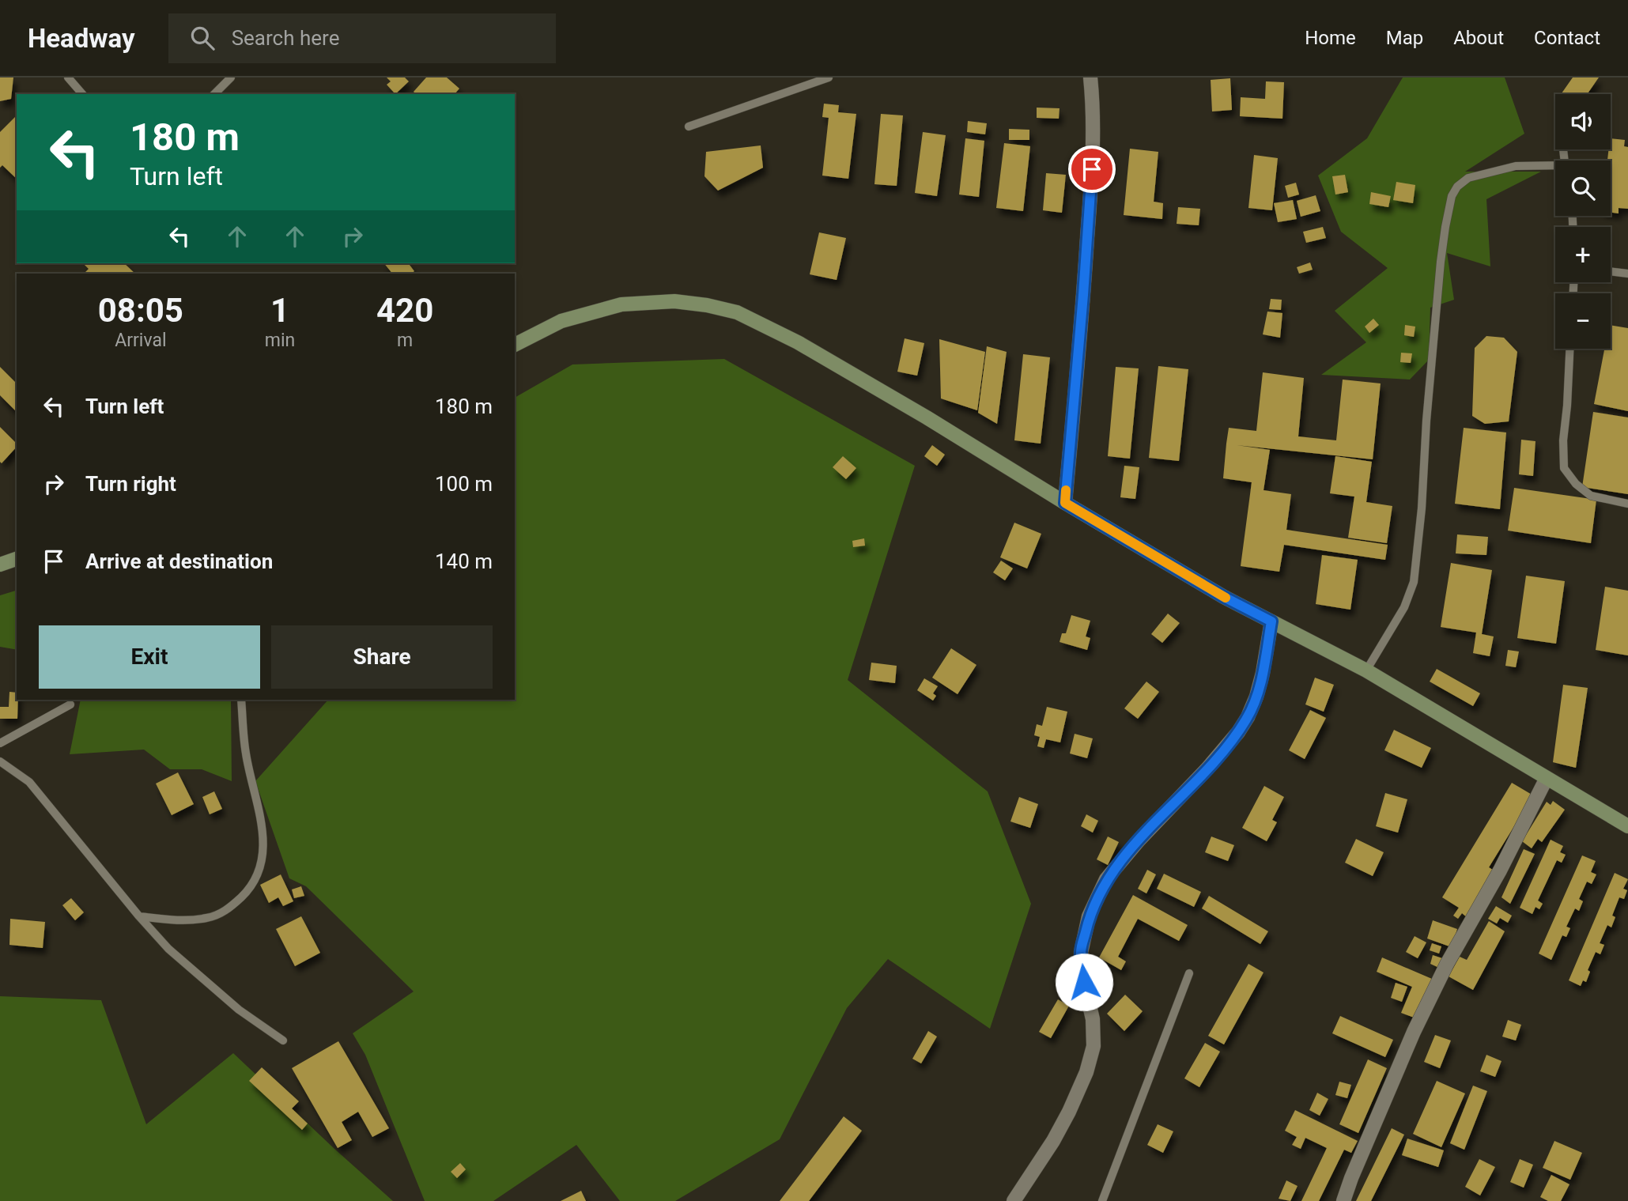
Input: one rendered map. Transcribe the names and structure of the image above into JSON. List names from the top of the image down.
{
  "page": {
    "header": "Headway",
    "search": "Search here",
    "nav": [
      "Home",
      "Map",
      "About",
      "Contact"
    ],
    "map_buttons": ["+", "−"],
    "turn": ["180 m", "Turn left"],
    "eta": [
      "08:05",
      "Arrival",
      "1",
      "min",
      "420",
      "m"
    ],
    "list": [
      {
        "name": "Turn left",
        "value": "180 m"
      },
      {
        "name": "Turn right",
        "value": "100 m"
      },
      {
        "name": "Arrive at destination",
        "value": "140 m"
      }
    ],
    "buttons": ["Exit", "Share"]
  }
}
